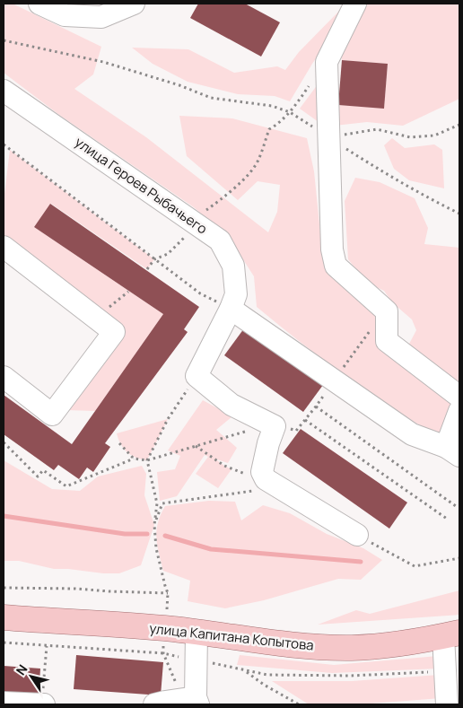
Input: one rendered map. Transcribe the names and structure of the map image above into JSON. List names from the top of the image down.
{
  "streets": {
    "main road": ["улица Капитана Копытова"],
    "street": ["улица Героев Рыбачьего"]
  },
  "north": "top left"
}
